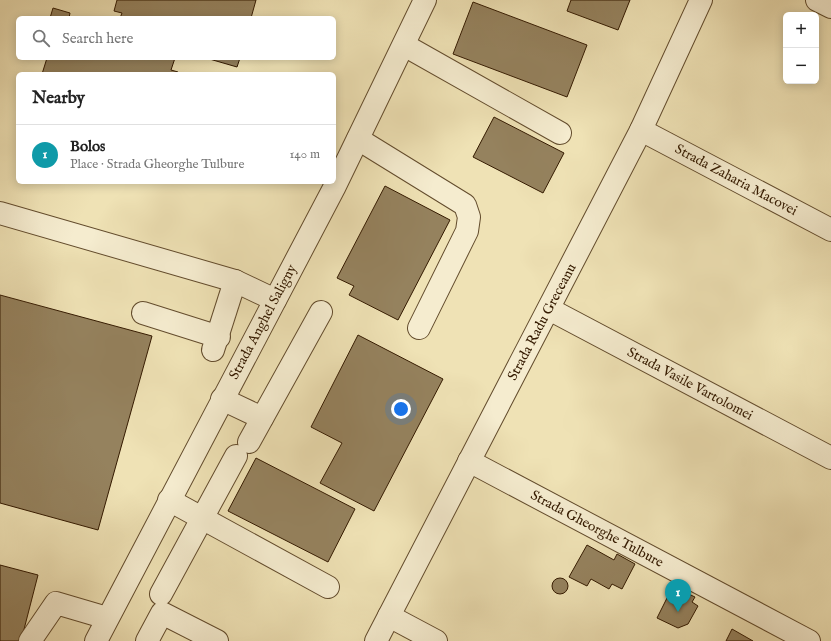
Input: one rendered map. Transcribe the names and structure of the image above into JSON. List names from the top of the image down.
{
  "streets": {
    "street": [
      "Strada Zaharia Macovei",
      "Strada Anghel Saligny",
      "Strada Radu Greceanu",
      "Strada Vasile Vartolomei",
      "Strada Gheorghe Tulbure"
    ]
  },
  "crossings": [
    ["Strada Zaharia Macovei", "Strada Radu Greceanu"],
    ["Strada Radu Greceanu", "Strada Vasile Vartolomei"],
    ["Strada Radu Greceanu", "Strada Gheorghe Tulbure"]
  ],
  "page": {
    "map_buttons": ["+", "−"],
    "search": "Search here",
    "heading": "Nearby",
    "list": [
      {
        "mark": "1",
        "name": "Bolos",
        "note": "Place · Strada Gheorghe Tulbure",
        "value": "140 m"
      }
    ],
    "pins": "1"
  }
}
